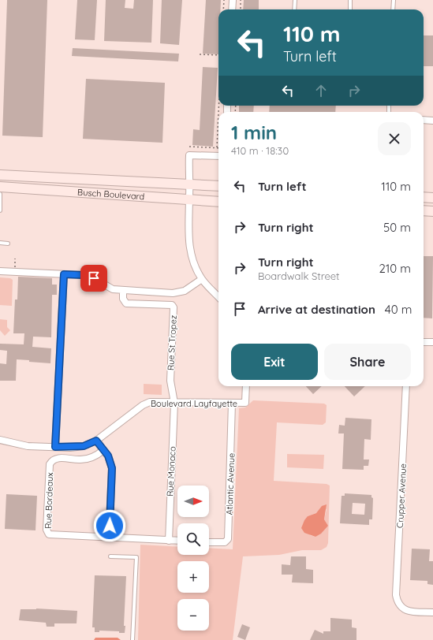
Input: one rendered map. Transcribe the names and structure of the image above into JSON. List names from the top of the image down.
{
  "streets": {
    "main road": ["Busch Boulevard"],
    "street": [
      "Rue St Tropez",
      "Boulevard Layfayette",
      "Rue Monaco",
      "Atlantic Avenue",
      "Crupper Avenue",
      "Rue Bordeaux"
    ]
  },
  "crossings": [
    ["Rue St Tropez", "Boulevard Layfayette"],
    ["Rue St Tropez", "Rue Monaco"],
    ["Boulevard Layfayette", "Rue Monaco"],
    ["Boulevard Layfayette", "Atlantic Avenue"]
  ],
  "north": "right",
  "page": {
    "turn": ["110 m", "Turn left"],
    "heading": ["1 min", "410 m · 18:30"],
    "list": [
      {
        "name": "Turn left",
        "value": "110 m"
      },
      {
        "name": "Turn right",
        "value": "50 m"
      },
      {
        "name": "Turn right",
        "note": "Boardwalk Street",
        "value": "210 m"
      },
      {
        "name": "Arrive at destination",
        "value": "40 m"
      }
    ],
    "buttons": ["Exit", "Share"],
    "map_buttons": ["+", "−"]
  }
}
